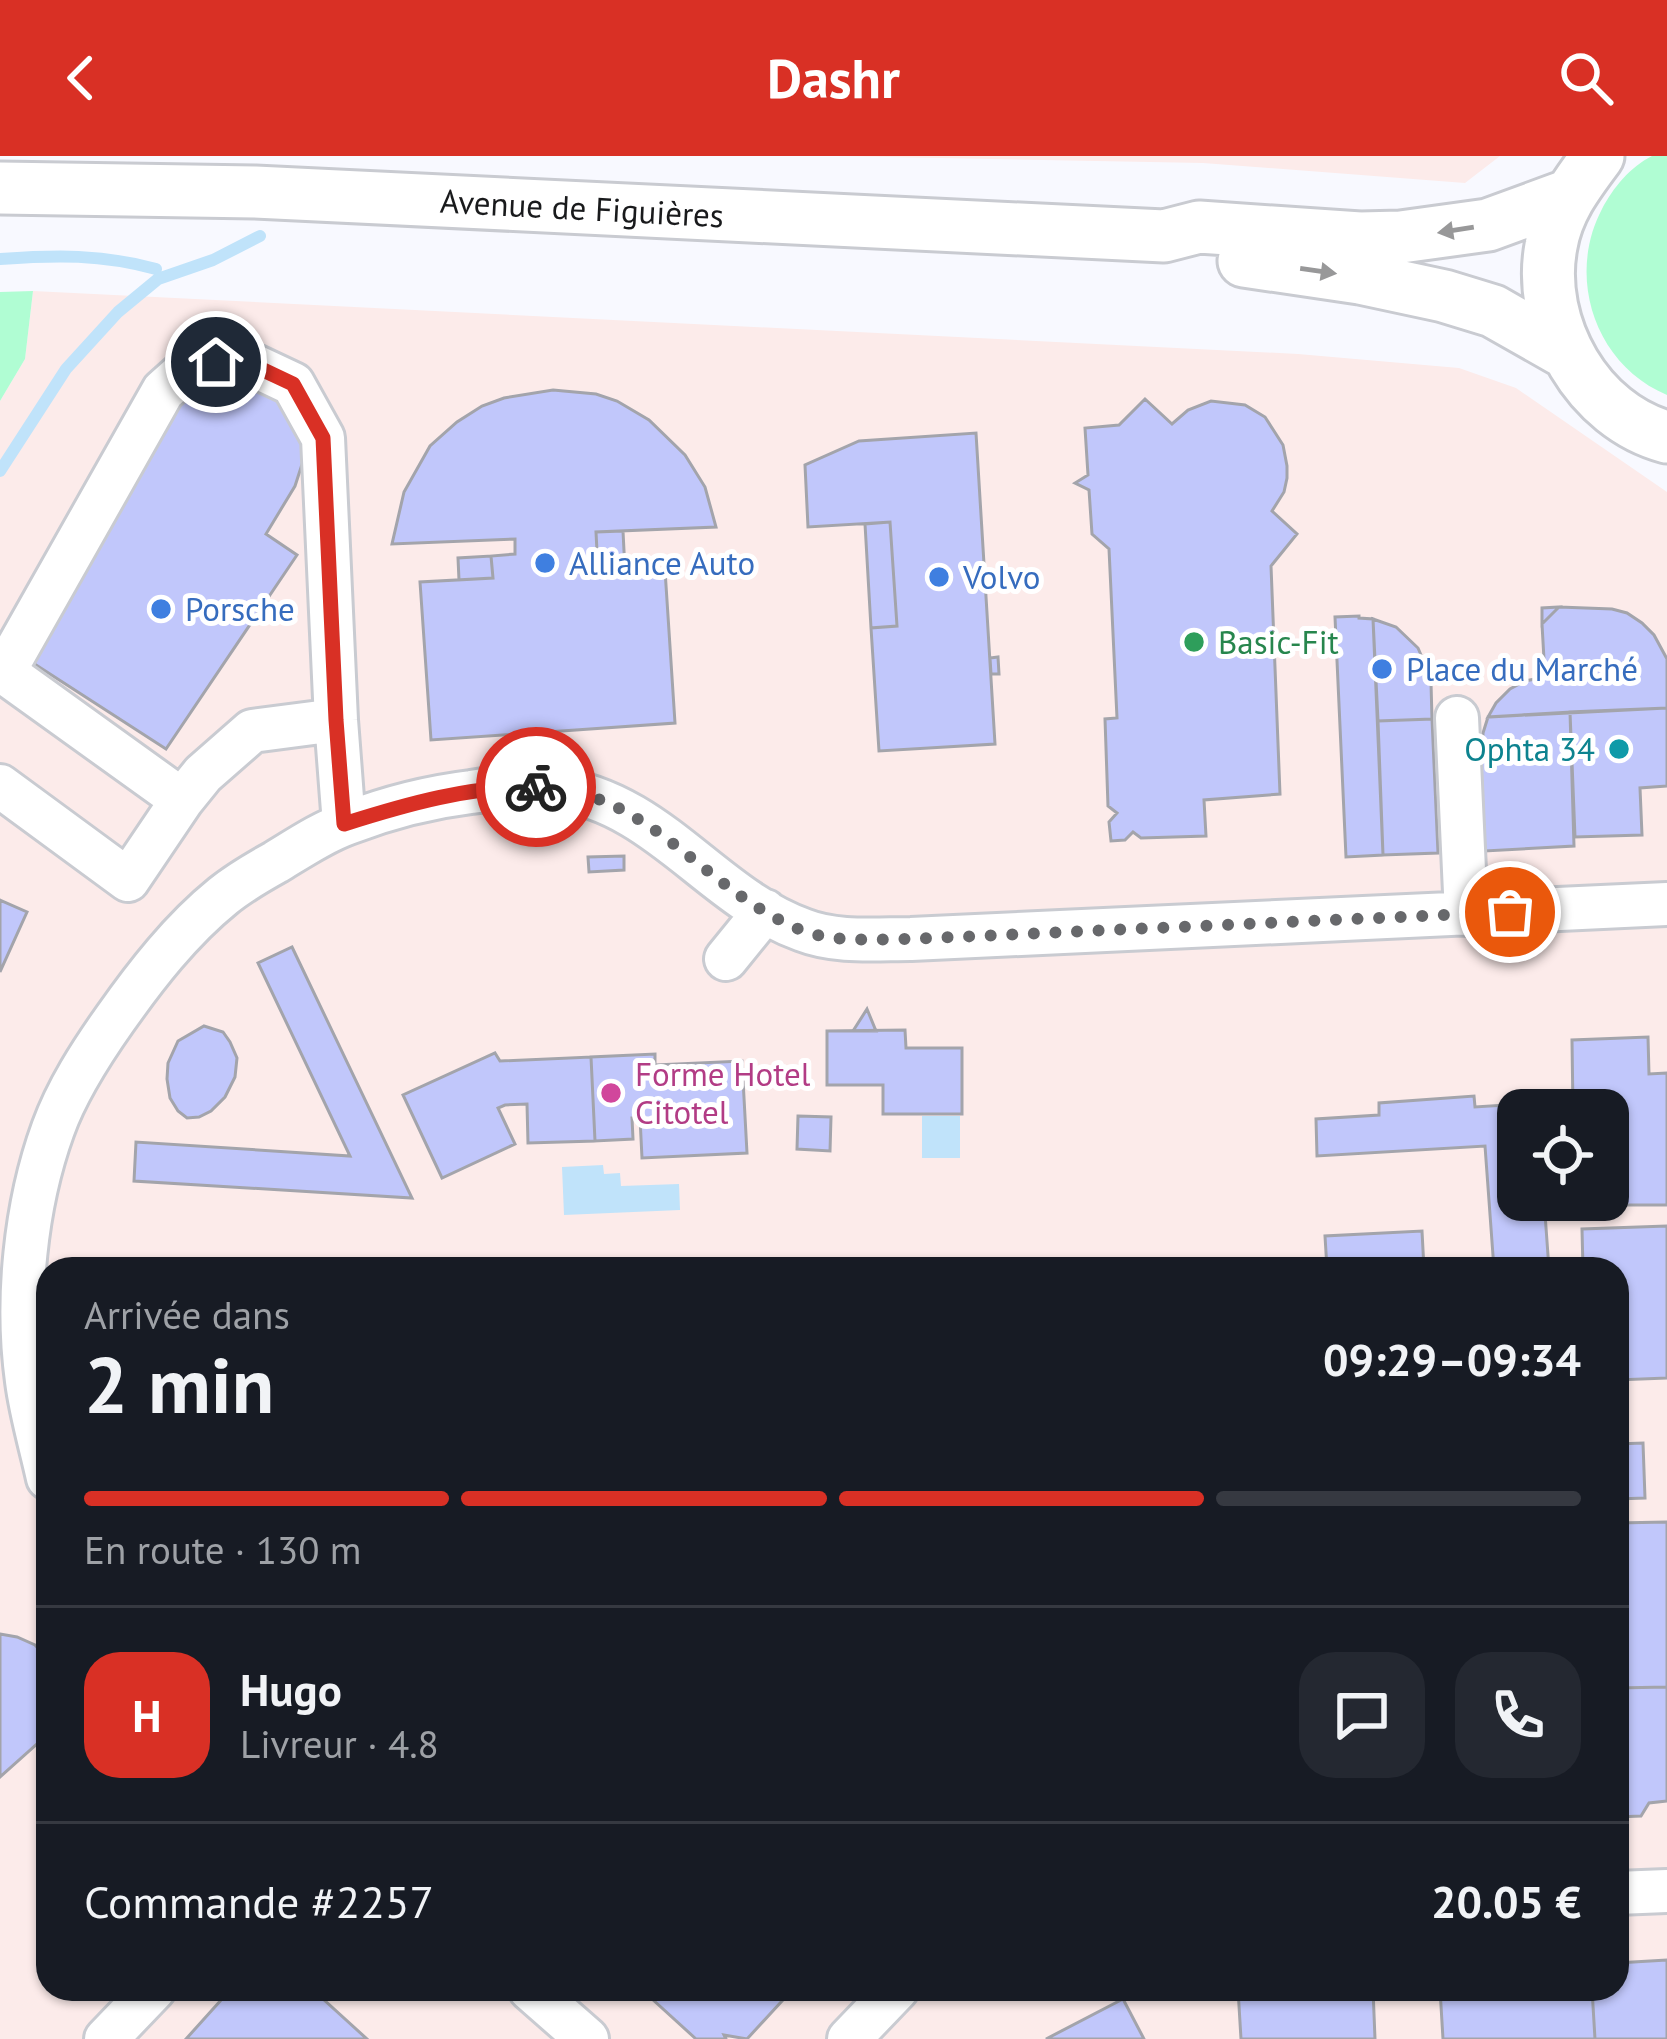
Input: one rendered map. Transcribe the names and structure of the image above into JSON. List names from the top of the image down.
{
  "streets": {
    "main road": ["Avenue de Figuières"]
  },
  "places": [
    "Alliance Auto",
    "Volvo",
    "Porsche",
    "Basic-Fit",
    "Place du Marché",
    "Ophta 34",
    "Forme Hotel Citotel"
  ],
  "page": {
    "header": "Dashr",
    "heading": ["2 min", "Arrivée dans", "09:29–09:34"],
    "panel": [
      "Hugo",
      "Livreur · 4.8",
      "Commande #2257",
      "20.05 €"
    ],
    "bar": "En route · 130 m",
    "round": "H"
  }
}
